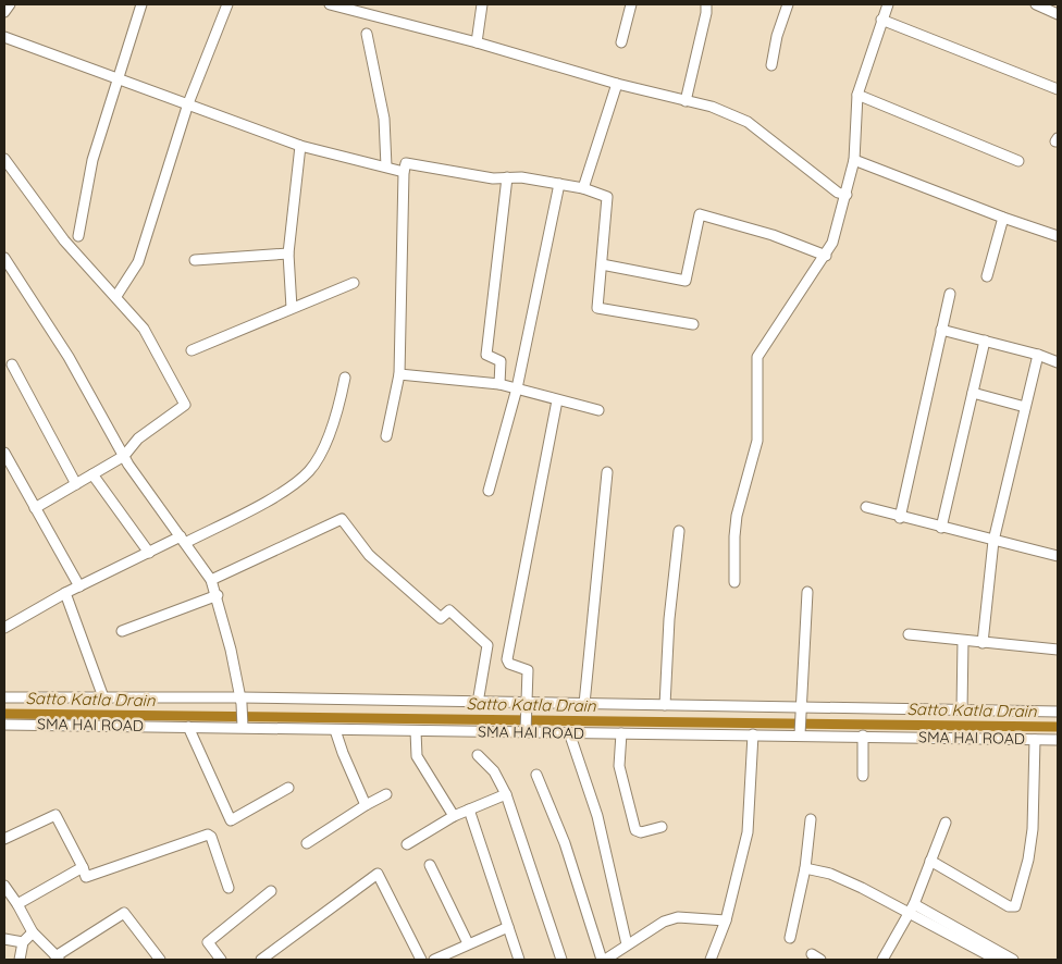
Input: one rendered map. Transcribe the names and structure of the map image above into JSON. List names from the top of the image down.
{
  "streets": {
    "street": ["SMA HAI ROAD"]
  },
  "water": ["Satto Katla Drain"]
}
